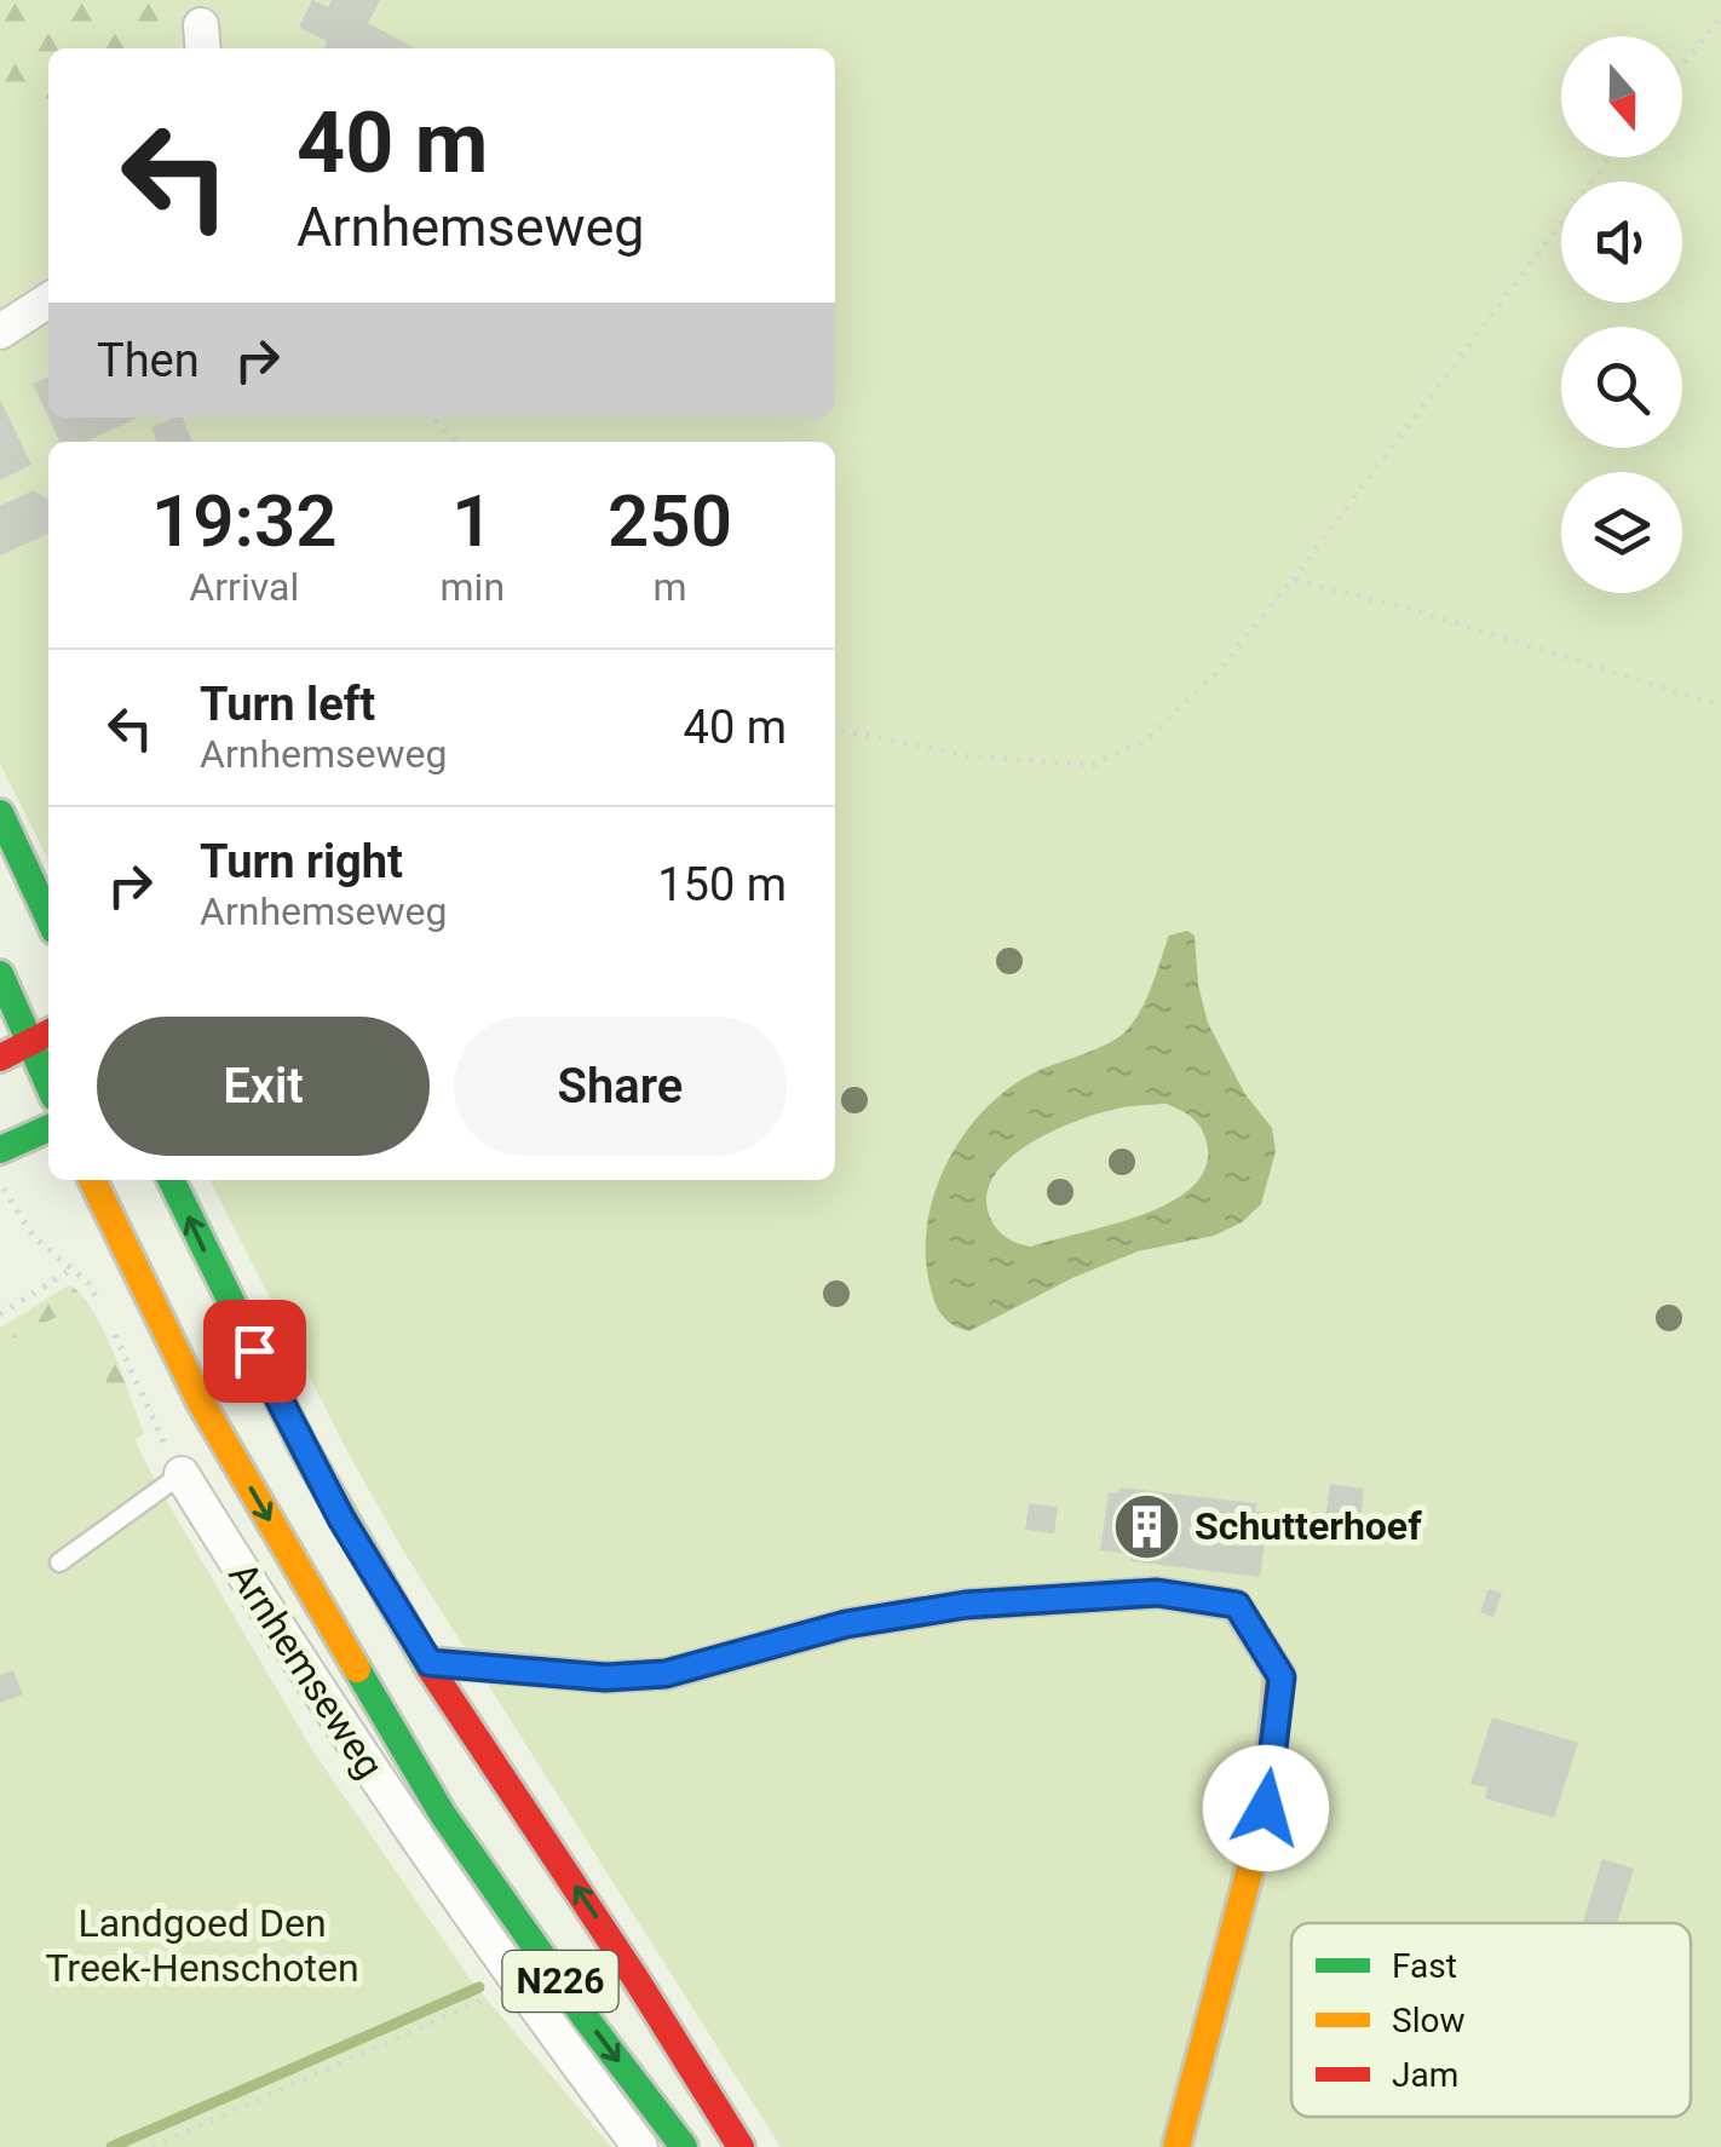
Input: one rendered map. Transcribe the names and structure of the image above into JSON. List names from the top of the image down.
{
  "streets": {
    "main road": ["Arnhemseweg", "N226"]
  },
  "parks": ["Landgoed Den Treek-Henschoten"],
  "places": {
    "building": ["Schutterhoef"]
  },
  "legend": ["Fast", "Slow", "Jam"],
  "north": "bottom",
  "page": {
    "turn": ["40 m", "Arnhemseweg"],
    "then": "Then",
    "eta": [
      "19:32",
      "Arrival",
      "1",
      "min",
      "250",
      "m"
    ],
    "list": [
      {
        "name": "Turn left",
        "note": "Arnhemseweg",
        "value": "40 m"
      },
      {
        "name": "Turn right",
        "note": "Arnhemseweg",
        "value": "150 m"
      }
    ],
    "buttons": ["Exit", "Share"]
  }
}
